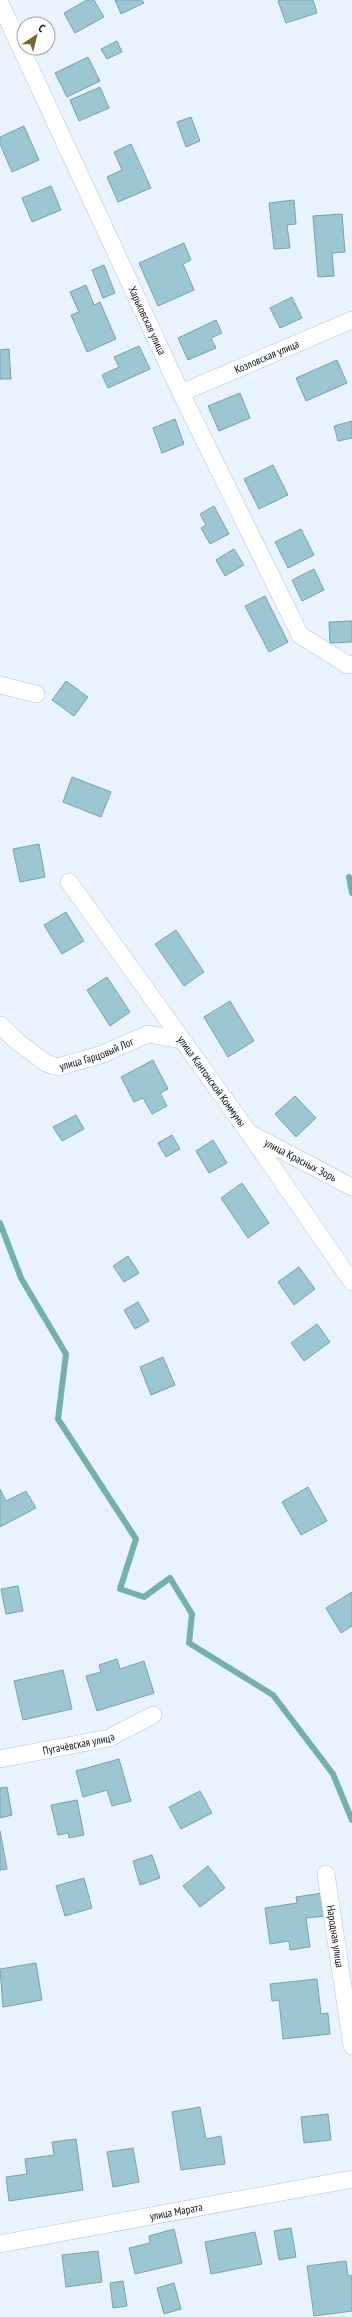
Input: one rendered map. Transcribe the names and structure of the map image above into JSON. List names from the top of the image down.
{
  "streets": {
    "street": [
      "Харьковская улица",
      "Козловская улица",
      "улица Гарцовый Лог",
      "улица Кантонской Коммуны",
      "улица Красных Зорь",
      "Пугачёвская улица",
      "Народная улица",
      "улица Марата"
    ]
  },
  "crossings": [
    ["Харьковская улица", "Козловская улица"],
    ["улица Гарцовый Лог", "улица Кантонской Коммуны"],
    ["улица Кантонской Коммуны", "улица Красных Зорь"]
  ],
  "north": "top right"
}
